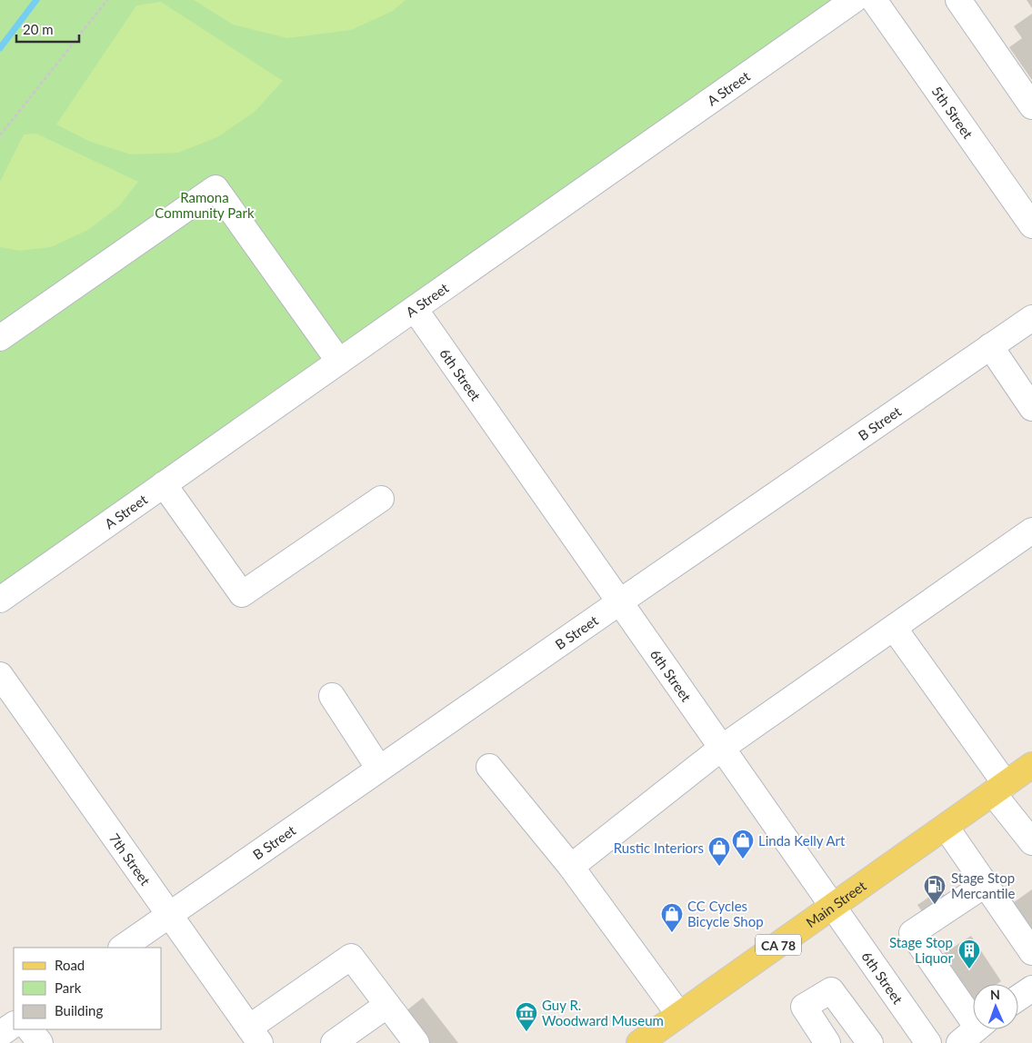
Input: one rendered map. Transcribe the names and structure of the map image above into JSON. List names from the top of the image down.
{
  "streets": {
    "main road": ["Main Street", "CA 78"],
    "street": [
      "A Street",
      "5th Street",
      "6th Street",
      "B Street",
      "7th Street"
    ]
  },
  "crossings": [
    ["A Street", "6th Street"],
    ["6th Street", "B Street"],
    ["6th Street", "Main Street"],
    ["B Street", "7th Street"]
  ],
  "parks": ["Ramona Community Park"],
  "places": {
    "shop": ["Linda Kelly Art", "Rustic Interiors", "CC Cycles Bicycle Shop"],
    "fuel station": ["Stage Stop Mercantile"],
    "building": ["Stage Stop Liquor"],
    "museum": ["Guy R. Woodward Museum"]
  },
  "legend": ["Road", "Park", "Building"],
  "scale_bar": "20 m",
  "north": "top"
}
